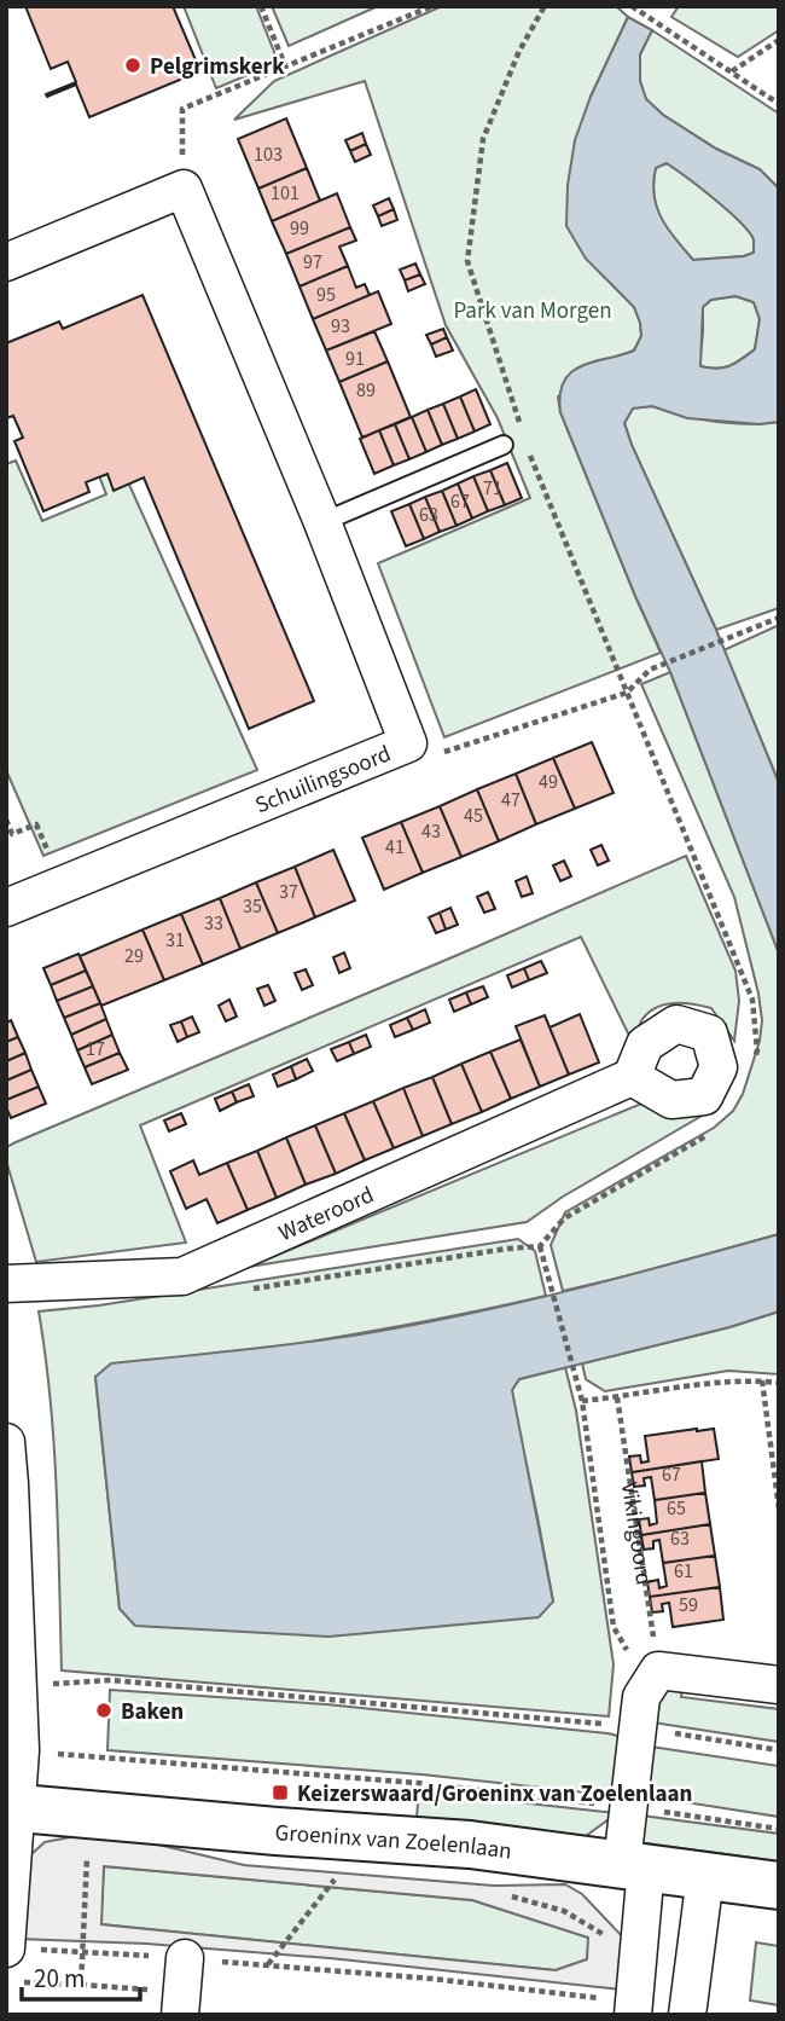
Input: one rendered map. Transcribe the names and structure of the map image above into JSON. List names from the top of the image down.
{
  "streets": {
    "main road": ["Groeninx van Zoelenlaan"],
    "street": ["Schuilingsoord", "Wateroord"],
    "path": ["Vikingoord"]
  },
  "parks": ["Park van Morgen"],
  "places": {
    "other": ["Pelgrimskerk", "Baken"],
    "transit": ["Keizerswaard/Groeninx van Zoelenlaan"]
  },
  "house_numbers": [
    "103",
    "101",
    "99",
    "97",
    "95",
    "93",
    "91",
    "89",
    "71",
    "67",
    "63",
    "49",
    "47",
    "45",
    "43",
    "41",
    "37",
    "35",
    "33",
    "31",
    "29",
    "17",
    "67",
    "65",
    "63",
    "61",
    "59"
  ],
  "scale_bar": "20 m"
}
